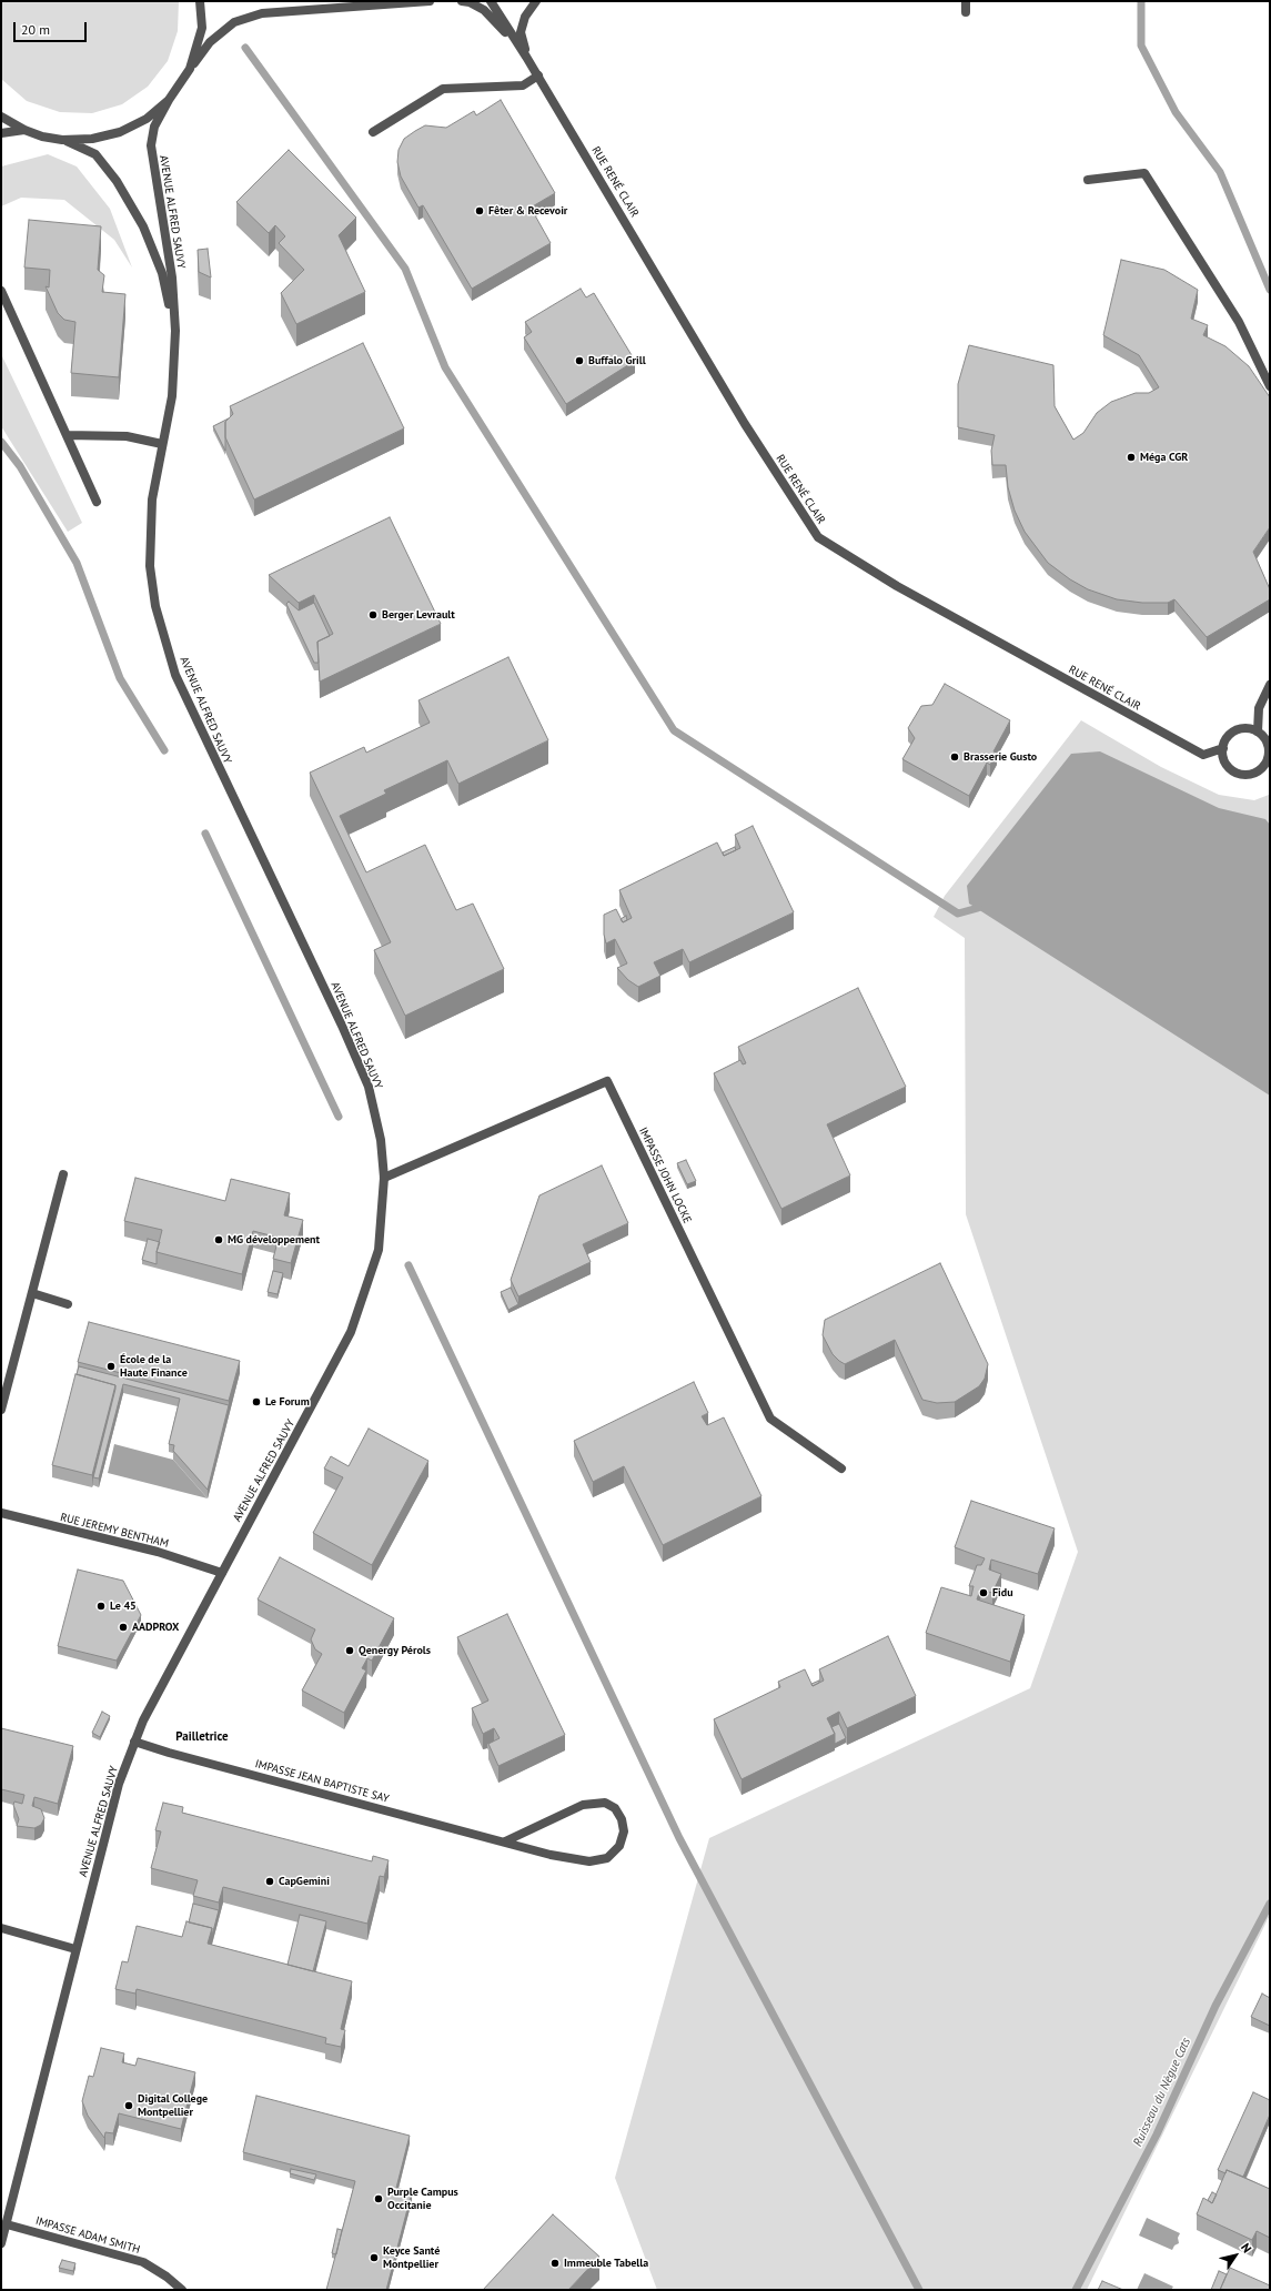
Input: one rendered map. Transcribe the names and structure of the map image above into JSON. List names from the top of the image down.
{
  "streets": {
    "street": [
      "RUE RENÉ CLAIR",
      "AVENUE ALFRED SAUVY",
      "IMPASSE JOHN LOCKE",
      "RUE JEREMY BENTHAM",
      "IMPASSE JEAN BAPTISTE SAY",
      "IMPASSE ADAM SMITH"
    ]
  },
  "crossings": [
    ["AVENUE ALFRED SAUVY", "IMPASSE JOHN LOCKE"],
    ["AVENUE ALFRED SAUVY", "RUE JEREMY BENTHAM"],
    ["AVENUE ALFRED SAUVY", "IMPASSE JEAN BAPTISTE SAY"],
    ["AVENUE ALFRED SAUVY", "IMPASSE ADAM SMITH"]
  ],
  "districts": ["Pailletrice"],
  "water": ["Ruisseau du Nègue Cats"],
  "places": [
    "Fêter & Recevoir",
    "Buffalo Grill",
    "Méga CGR",
    "Berger Levrault",
    "Brasserie Gusto",
    "MG développement",
    "École de la Haute Finance",
    "Le Forum",
    "Fidu",
    "Le 45",
    "AADPROX",
    "Qenergy Pérols",
    "CapGemini",
    "Digital College Montpellier",
    "Purple Campus Occitanie",
    "Keyce Santé Montpellier",
    "Immeuble Tabella"
  ],
  "scale_bar": "20 m",
  "north": "top right"
}
